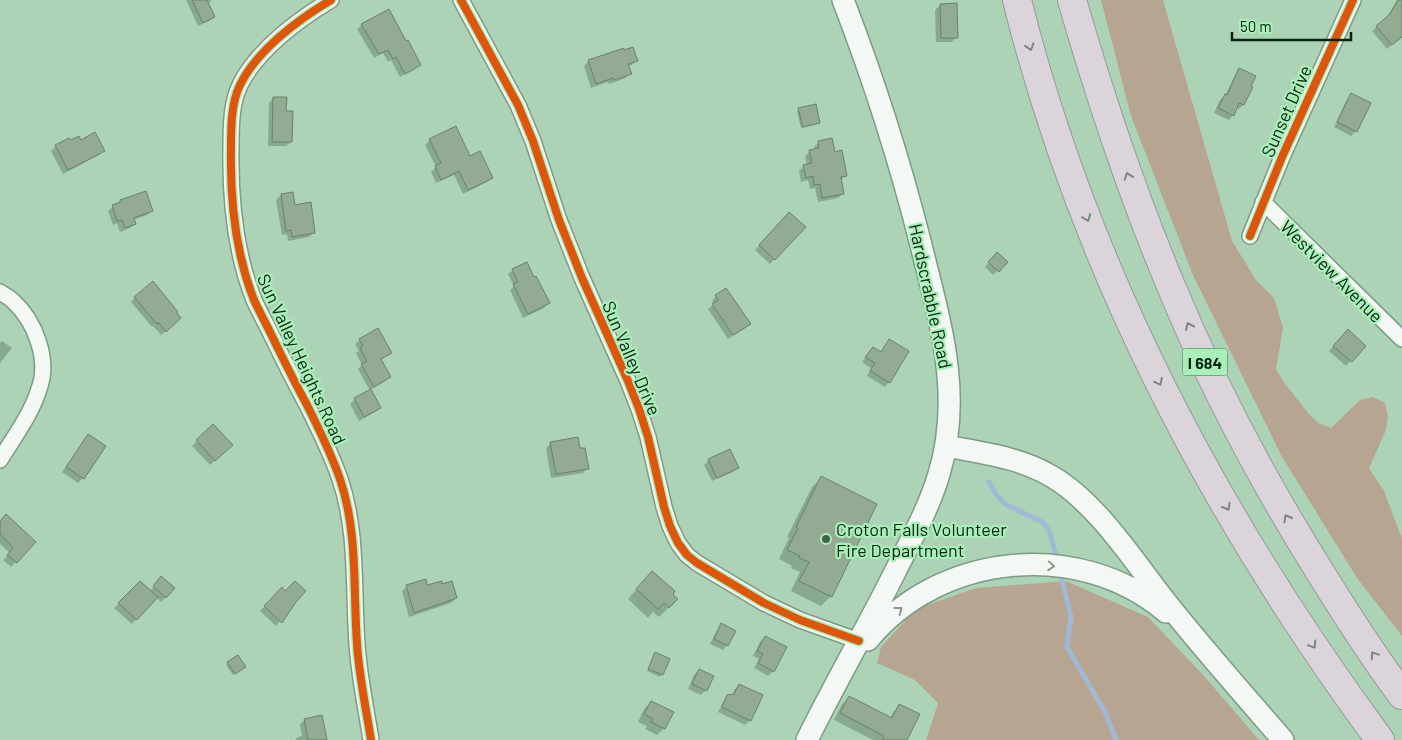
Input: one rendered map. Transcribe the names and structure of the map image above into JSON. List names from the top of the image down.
{
  "streets": {
    "highway": ["I 684"],
    "main road": ["Hardscrabble Road"],
    "street": [
      "Sunset Drive",
      "Westview Avenue",
      "Sun Valley Drive",
      "Sun Valley Heights Road"
    ]
  },
  "crossings": [
    ["Sunset Drive", "Westview Avenue"],
    ["Hardscrabble Road", "Sun Valley Drive"]
  ],
  "places": ["Croton Falls Volunteer Fire Department"],
  "scale_bar": "50 m"
}
